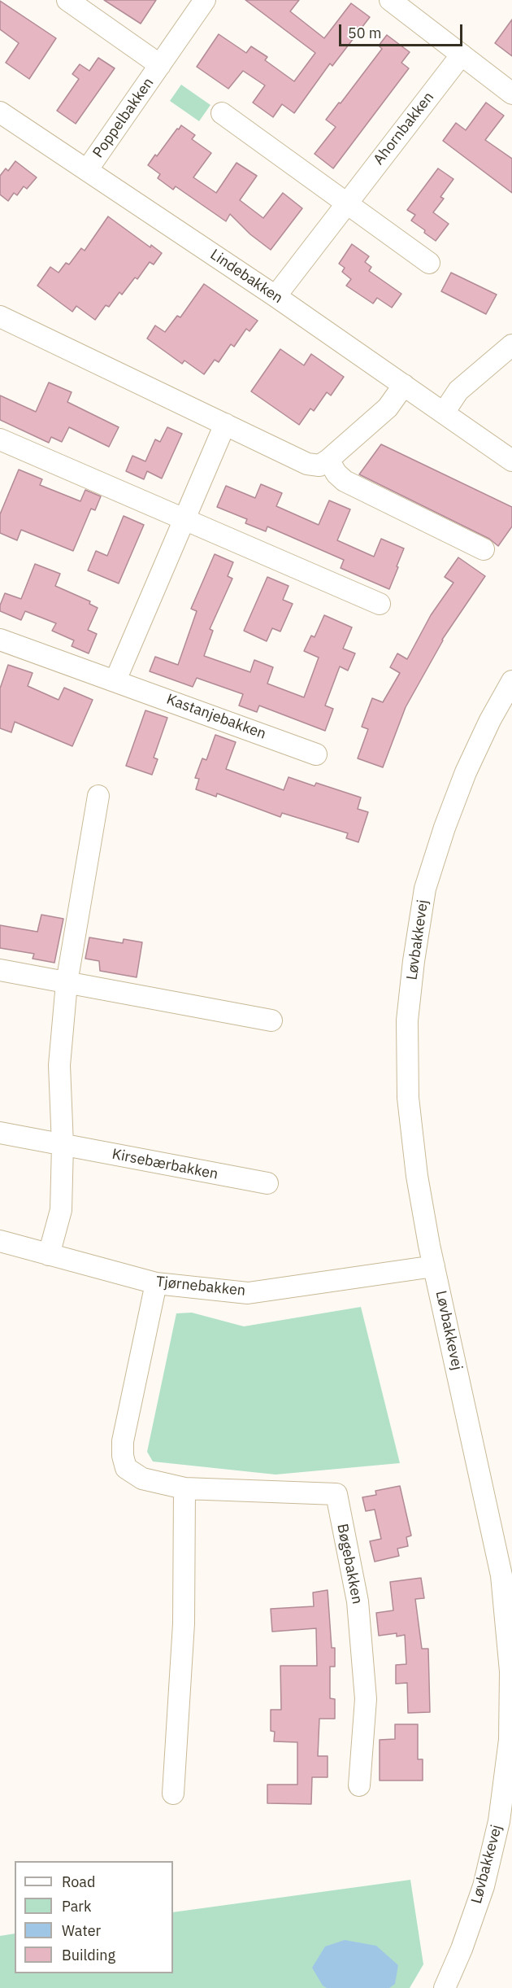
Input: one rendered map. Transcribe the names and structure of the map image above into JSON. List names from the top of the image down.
{
  "streets": {
    "street": [
      "Poppelbakken",
      "Ahornbakken",
      "Lindebakken",
      "Kastanjebakken",
      "Løvbakkevej",
      "Kirsebærbakken",
      "Tjørnebakken",
      "Bøgebakken"
    ]
  },
  "crossings": [
    ["Poppelbakken", "Lindebakken"],
    ["Ahornbakken", "Lindebakken"],
    ["Løvbakkevej", "Tjørnebakken"],
    ["Tjørnebakken", "Bøgebakken"]
  ],
  "legend": [
    "Road",
    "Park",
    "Water",
    "Building"
  ],
  "scale_bar": "50 m"
}
